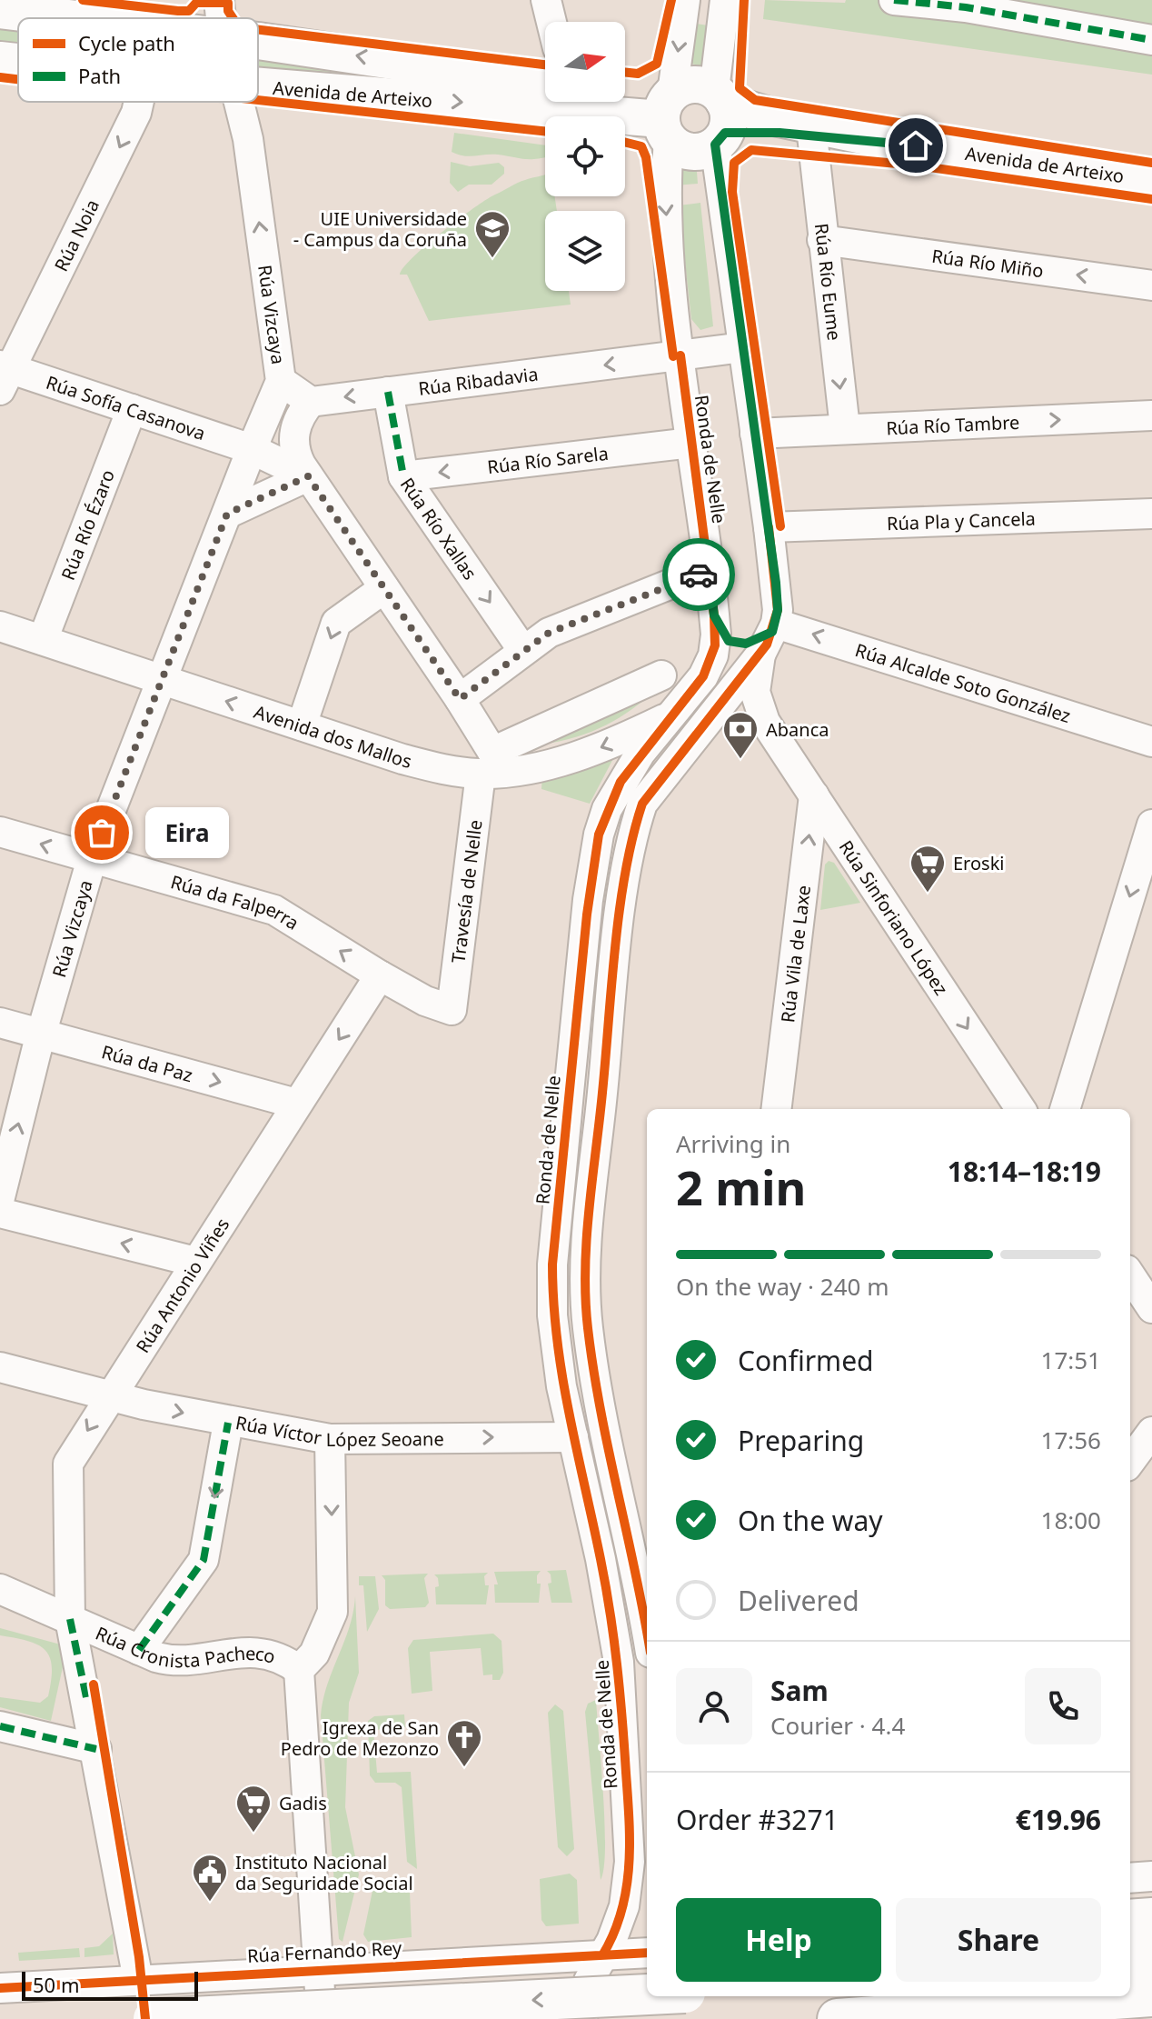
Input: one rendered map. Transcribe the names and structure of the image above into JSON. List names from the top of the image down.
{
  "streets": {
    "main road": ["Avenida de Arteixo"],
    "street": [
      "Rúa Noia",
      "Rúa Río Miño",
      "Rúa Río Eume",
      "Rúa Vizcaya",
      "Rúa Ribadavia",
      "Rúa Sofía Casanova",
      "Rúa Río Tambre",
      "Rúa Río Sarela",
      "Ronda de Nelle",
      "Rúa Pla y Cancela",
      "Rúa Río Ézaro",
      "Rúa Río Xallas",
      "Rúa Alcalde Soto González",
      "Avenida dos Mallos",
      "Travesía de Nelle",
      "Rúa da Falperra",
      "Rúa Sinforiano López",
      "Rúa Vila de Laxe",
      "Rúa da Paz",
      "Rúa Antonio Viñes",
      "Rúa Víctor López Seoane",
      "Rúa Cronista Pacheco",
      "Rúa Fernando Rey"
    ]
  },
  "crossings": [
    ["Avenida de Arteixo", "Rúa Río Eume"],
    ["Avenida de Arteixo", "Ronda de Nelle"],
    ["Rúa Noia", "Rúa Sofía Casanova"],
    ["Rúa Río Miño", "Rúa Río Eume"],
    ["Rúa Río Eume", "Rúa Río Tambre"],
    ["Rúa Vizcaya", "Rúa Sofía Casanova"],
    ["Rúa Vizcaya", "Avenida dos Mallos"],
    ["Rúa Vizcaya", "Rúa da Falperra"],
    ["Rúa Vizcaya", "Rúa da Paz"],
    ["Rúa Ribadavia", "Ronda de Nelle"],
    ["Rúa Ribadavia", "Rúa Río Xallas"],
    ["Rúa Sofía Casanova", "Rúa Río Ézaro"],
    ["Rúa Río Sarela", "Ronda de Nelle"],
    ["Rúa Río Sarela", "Rúa Río Xallas"],
    ["Ronda de Nelle", "Avenida dos Mallos"],
    ["Ronda de Nelle", "Rúa Víctor López Seoane"],
    ["Ronda de Nelle", "Rúa Fernando Rey"],
    ["Rúa Río Ézaro", "Avenida dos Mallos"],
    ["Rúa Alcalde Soto González", "Rúa Sinforiano López"],
    ["Avenida dos Mallos", "Travesía de Nelle"],
    ["Travesía de Nelle", "Rúa da Falperra"],
    ["Rúa da Falperra", "Rúa Antonio Viñes"],
    ["Rúa Sinforiano López", "Rúa Vila de Laxe"],
    ["Rúa da Paz", "Rúa Antonio Viñes"],
    ["Rúa Antonio Viñes", "Rúa Víctor López Seoane"],
    ["Rúa Antonio Viñes", "Rúa Cronista Pacheco"],
    ["Rúa Antonio Viñes", "Rúa Fernando Rey"]
  ],
  "one_way": [
    "Rúa Noia",
    "Rúa Vizcaya",
    "Rúa Río Tambre",
    "Rúa Alcalde Soto González",
    "Rúa da Falperra",
    "Rúa Sinforiano López",
    "Rúa Víctor López Seoane"
  ],
  "places": {
    "school or university": ["UIE Universidade - Campus da Coruña"],
    "bank": ["Abanca"],
    "other": ["Eira"],
    "supermarket": ["Eroski", "Gadis"],
    "church": ["Igrexa de San Pedro de Mezonzo"],
    "public building": ["Instituto Nacional da Seguridade Social"]
  },
  "legend": ["Cycle path", "Path"],
  "scale_bar": "50 m",
  "north": "right",
  "page": {
    "bubble": "Eira",
    "heading": ["2 min", "Arriving in", "18:14–18:19"],
    "panel": [
      "Sam",
      "Courier · 4.4",
      "Order #3271",
      "€19.96"
    ],
    "bar": "On the way · 240 m",
    "list": [
      ["Confirmed", "17:51"],
      ["Preparing", "17:56"],
      ["On the way", "18:00"],
      "Delivered"
    ],
    "buttons": ["Help", "Share"],
    "scale": "50 m"
  }
}
